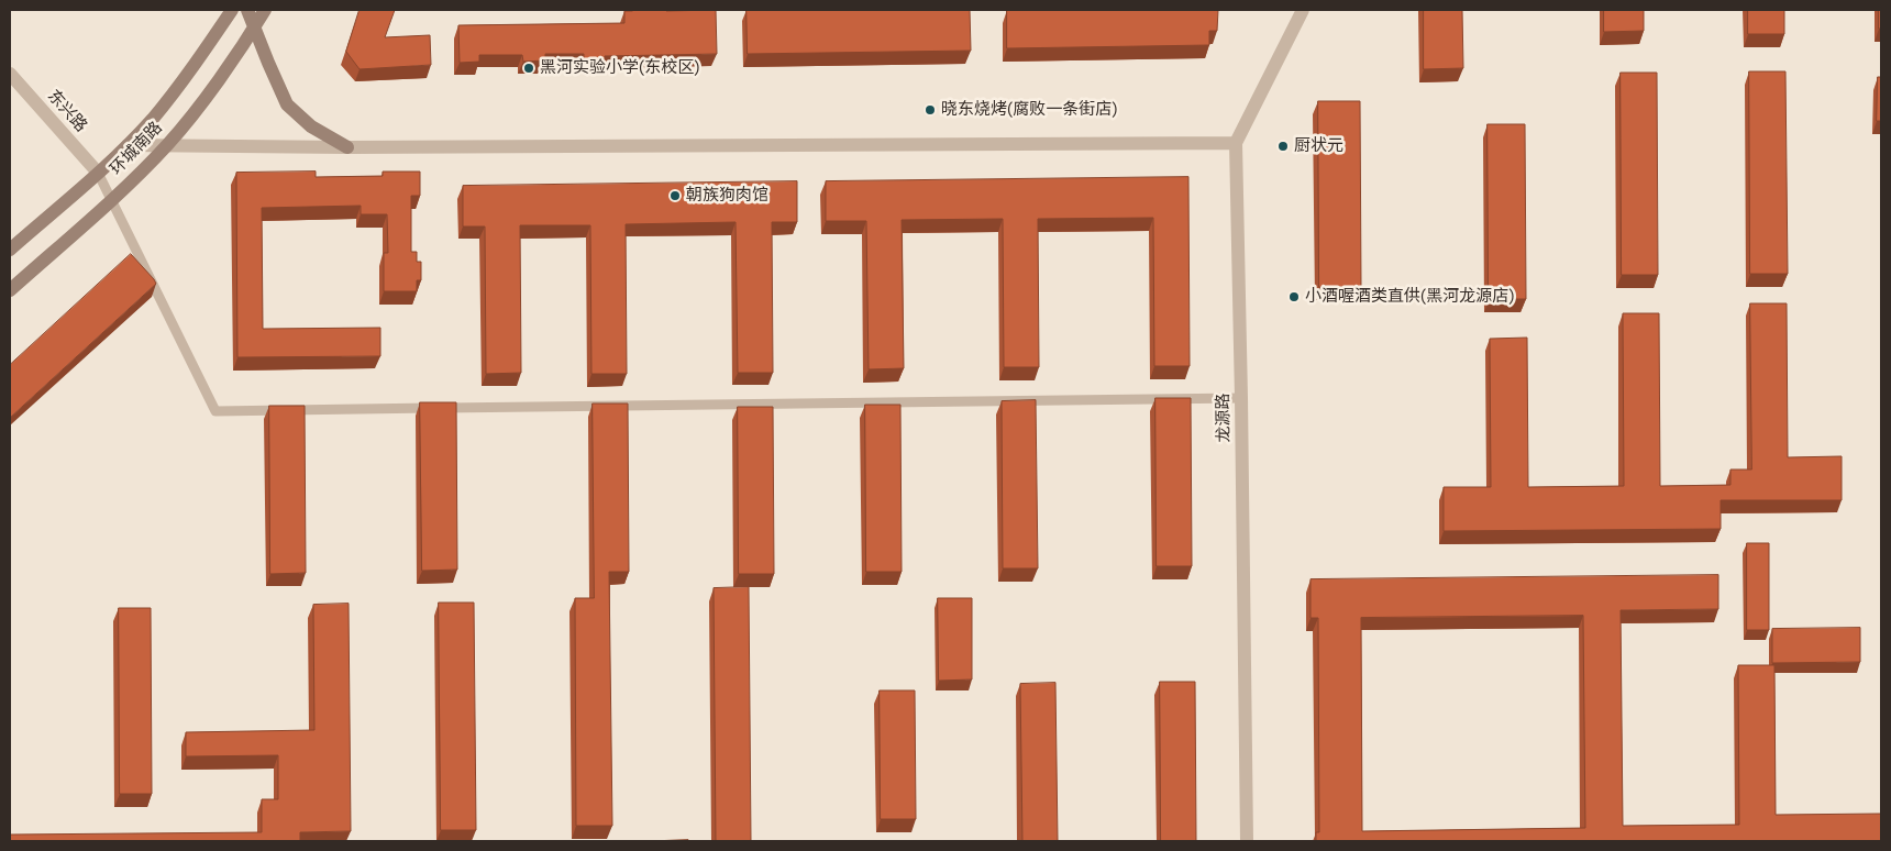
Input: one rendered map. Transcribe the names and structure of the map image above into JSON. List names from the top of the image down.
{
  "streets": {
    "main road": ["环城南路"],
    "street": ["东兴路", "龙源路"]
  },
  "crossings": [
    ["东兴路", "环城南路"]
  ],
  "places": [
    "黑河实验小学(东校区)",
    "晓东烧烤(腐败一条街店)",
    "厨状元",
    "朝族狗肉馆",
    "小酒喔酒类直供(黑河龙源店)"
  ]
}
